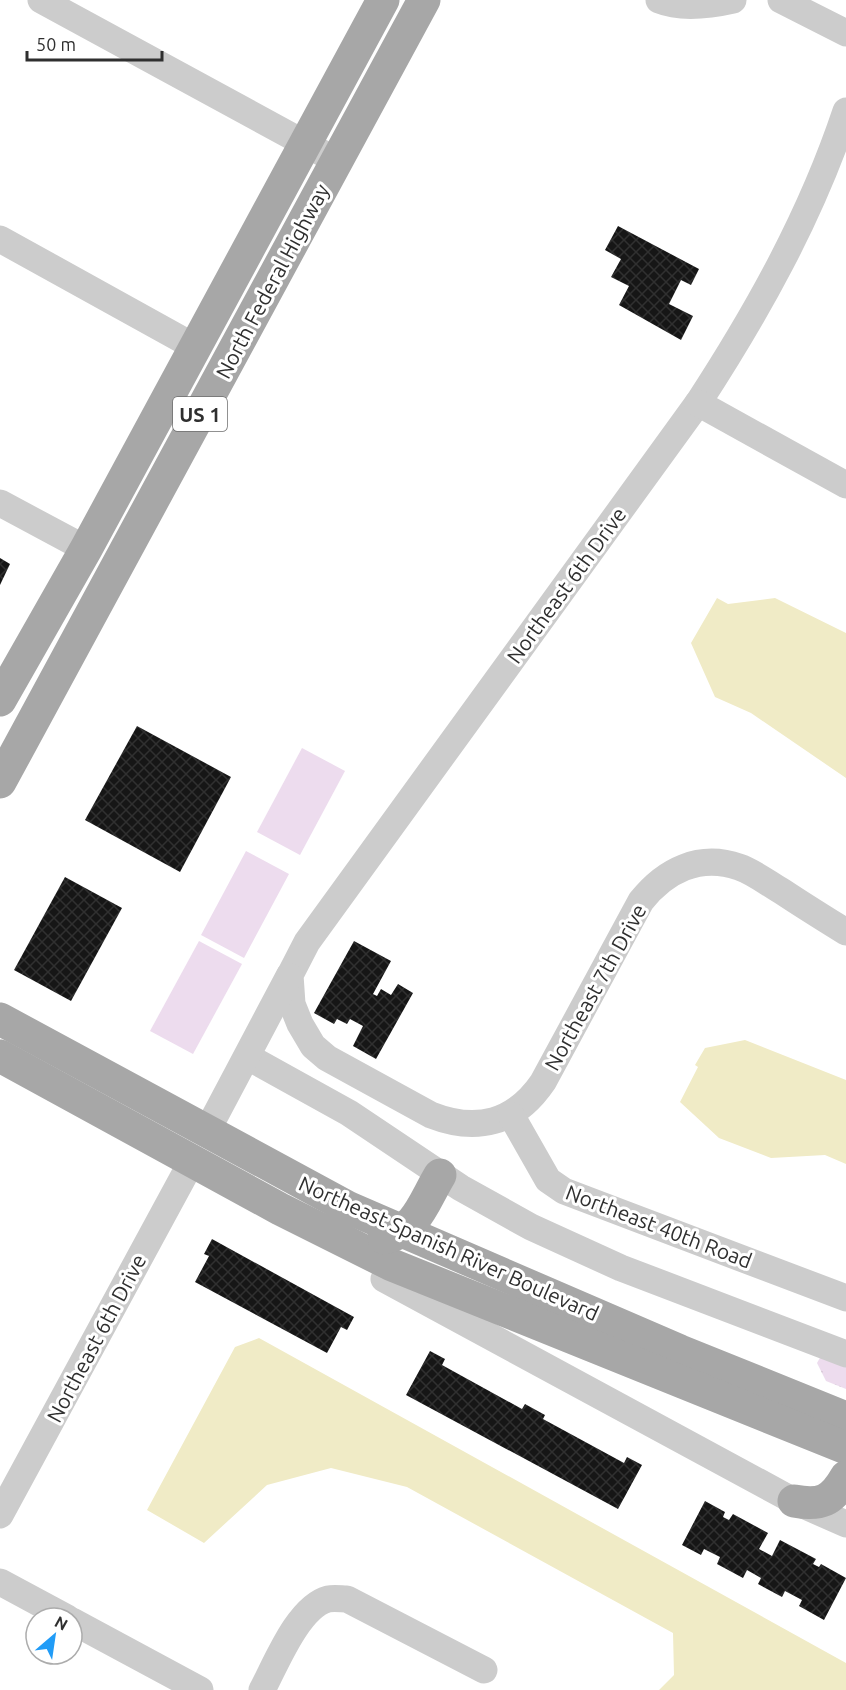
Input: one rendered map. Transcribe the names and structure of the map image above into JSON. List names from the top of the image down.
{
  "streets": {
    "main road": ["North Federal Highway", "US 1", "Northeast Spanish River Boulevard"],
    "street": ["Northeast 6th Drive", "Northeast 7th Drive", "Northeast 40th Road"]
  },
  "crossings": [
    ["Northeast 6th Drive", "Northeast Spanish River Boulevard"],
    ["Northeast 7th Drive", "Northeast 40th Road"]
  ],
  "scale_bar": "50 m",
  "north": "top right"
}
